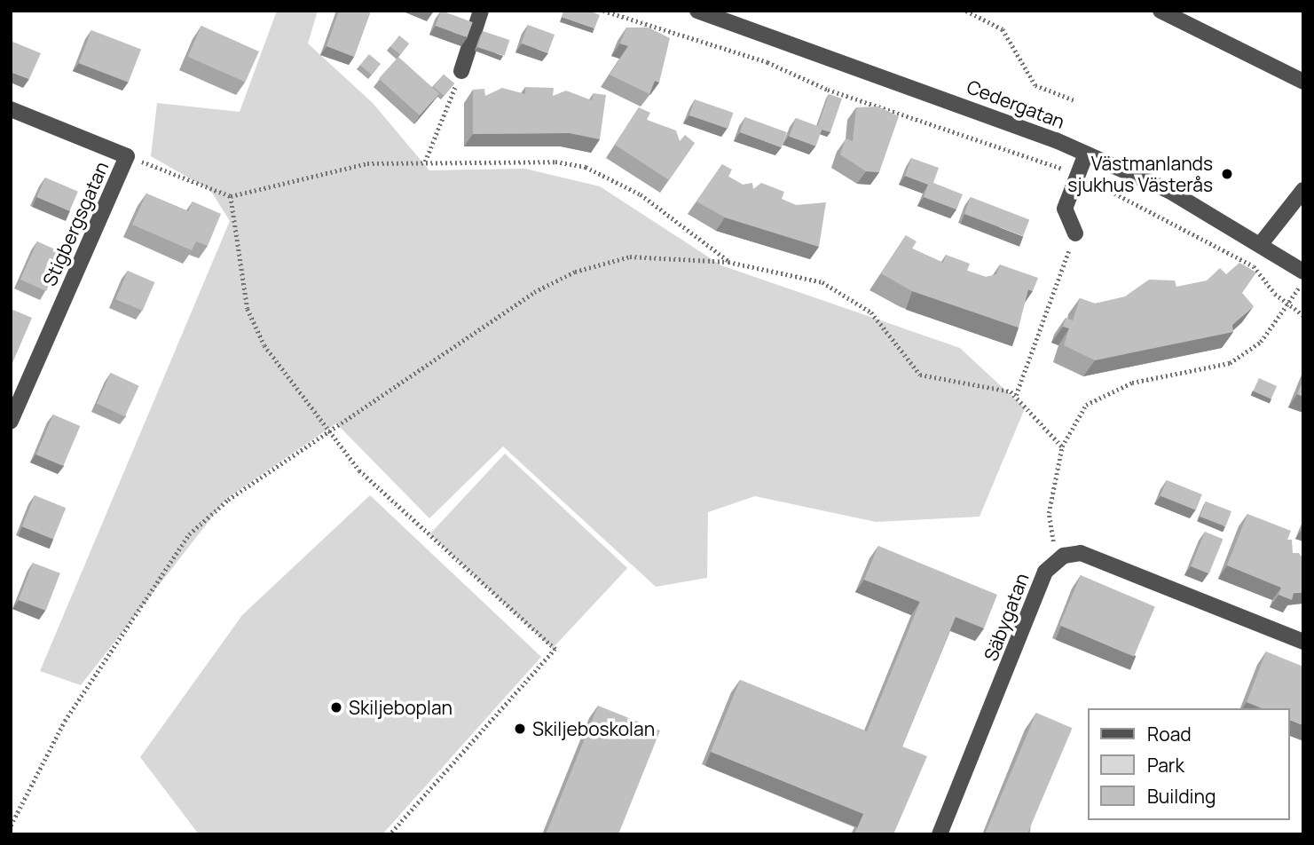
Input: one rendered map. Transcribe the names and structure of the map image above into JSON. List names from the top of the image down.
{
  "streets": {
    "street": ["Cedergatan", "Stigbergsgatan", "Säbygatan"]
  },
  "places": ["Västmanlands sjukhus Västerås", "Skiljeboplan", "Skiljeboskolan"],
  "legend": ["Road", "Park", "Building"]
}
